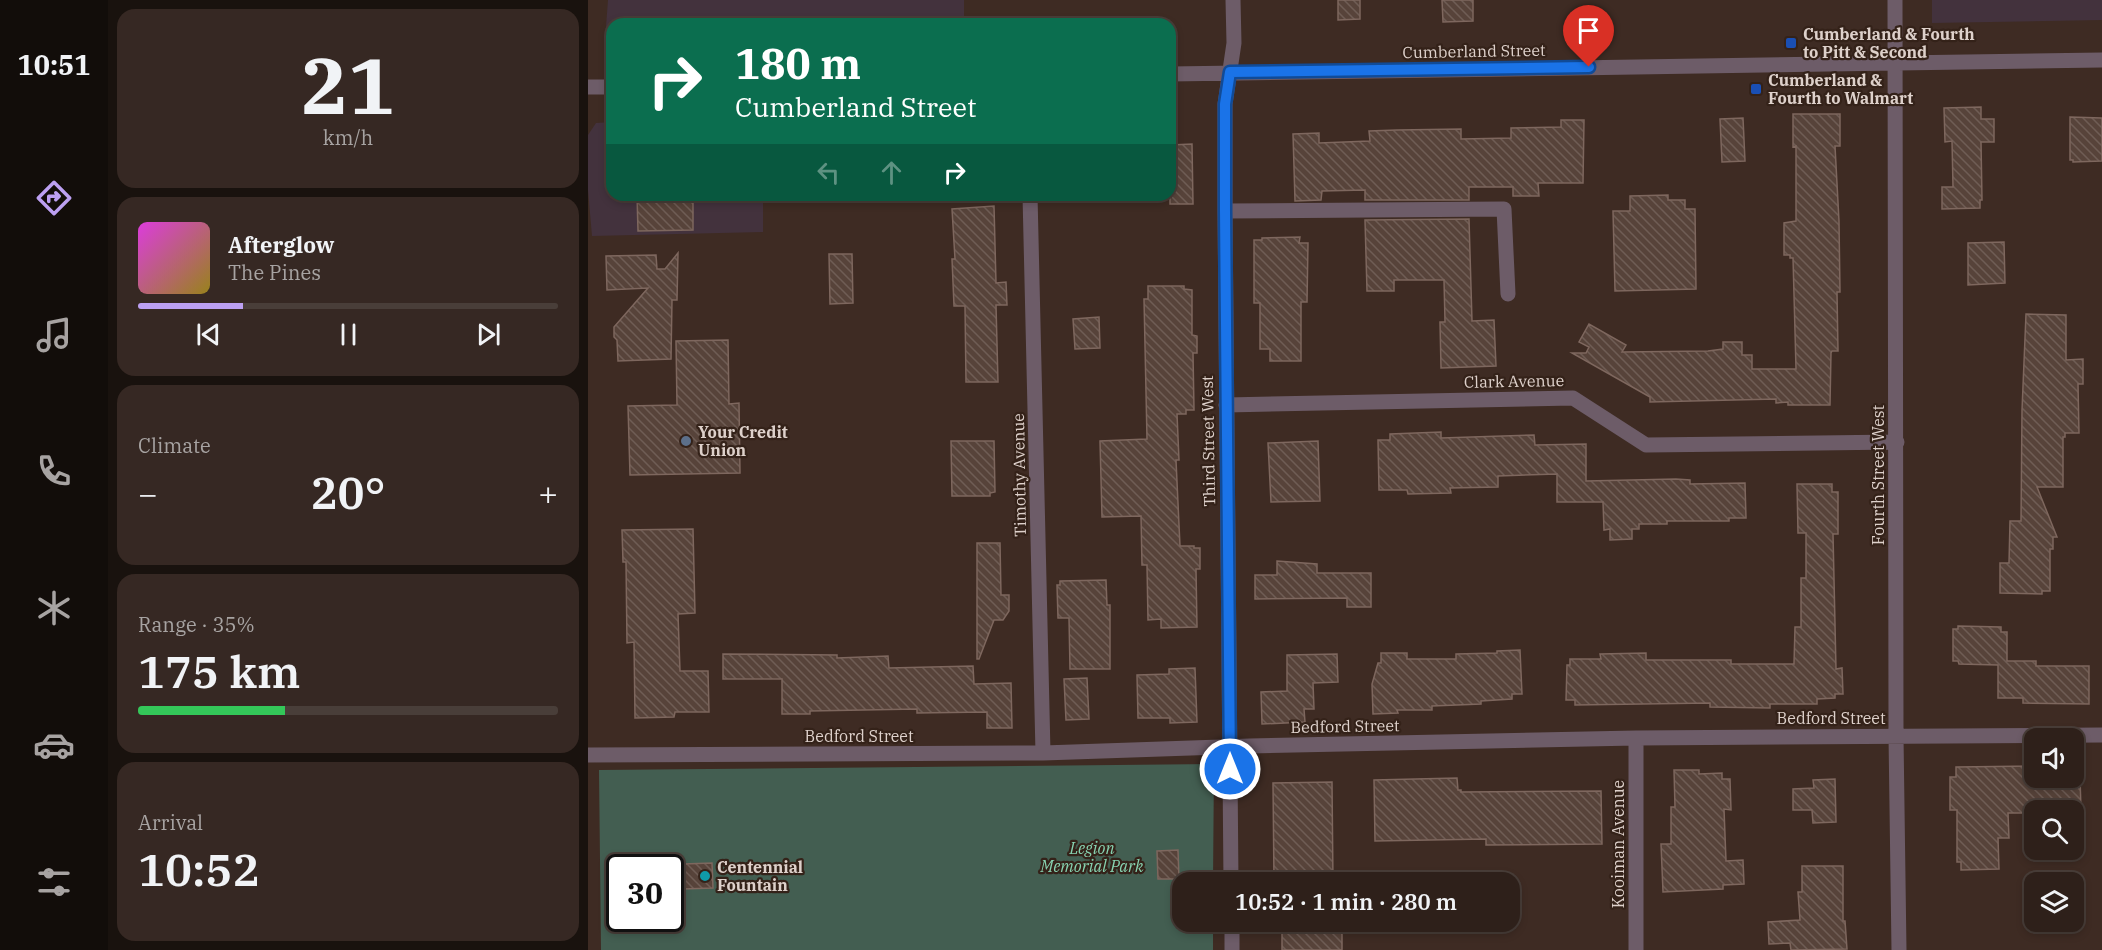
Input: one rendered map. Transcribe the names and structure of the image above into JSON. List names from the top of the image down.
{
  "streets": {
    "street": [
      "Cumberland Street",
      "Clark Avenue",
      "Third Street West",
      "Timothy Avenue",
      "Fourth Street West",
      "Bedford Street",
      "Kooiman Avenue"
    ]
  },
  "crossings": [
    ["Cumberland Street", "Third Street West"],
    ["Cumberland Street", "Fourth Street West"],
    ["Clark Avenue", "Third Street West"],
    ["Clark Avenue", "Fourth Street West"],
    ["Third Street West", "Bedford Street"],
    ["Timothy Avenue", "Bedford Street"],
    ["Fourth Street West", "Bedford Street"],
    ["Bedford Street", "Kooiman Avenue"]
  ],
  "parks": ["Legion Memorial Park"],
  "places": {
    "transit": ["Cumberland & Fourth to Pitt & Second", "Cumberland & Fourth to Walmart"],
    "other": ["Your Credit Union", "Centennial Fountain"]
  },
  "page": {
    "tabs": "10:51",
    "tile": [
      ["21", "km/h"],
      "Climate",
      ["Range · 35%", "175 km"],
      ["Arrival", "10:52"]
    ],
    "turn": ["180 m", "Cumberland Street"],
    "song": ["Afterglow", "The Pines"],
    "heat": ["−", "20°", "+"],
    "limit": "30",
    "trip": "10:52 · 1 min · 280 m"
  }
}
